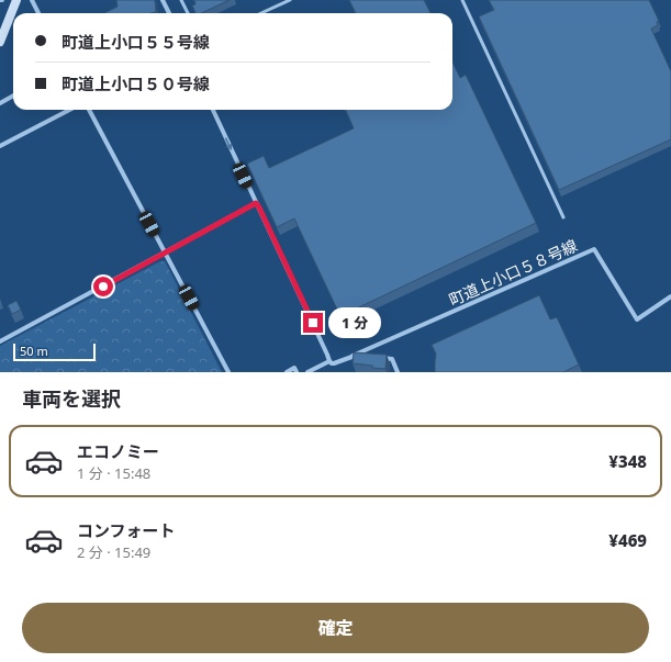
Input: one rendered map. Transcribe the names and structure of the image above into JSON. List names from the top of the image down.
{
  "streets": {
    "street": ["町道上小口５８号線"]
  },
  "scale_bar": "50 m",
  "page": {
    "banner": ["町道上小口５５号線", "町道上小口５０号線"],
    "bubble": "1 分",
    "scale": "50 m",
    "heading": "車両を選択",
    "list": [
      {
        "name": "エコノミー",
        "note": "1 分 · 15:48",
        "value": "¥348"
      },
      {
        "name": "コンフォート",
        "note": "2 分 · 15:49",
        "value": "¥469"
      }
    ],
    "buttons": "確定"
  }
}
